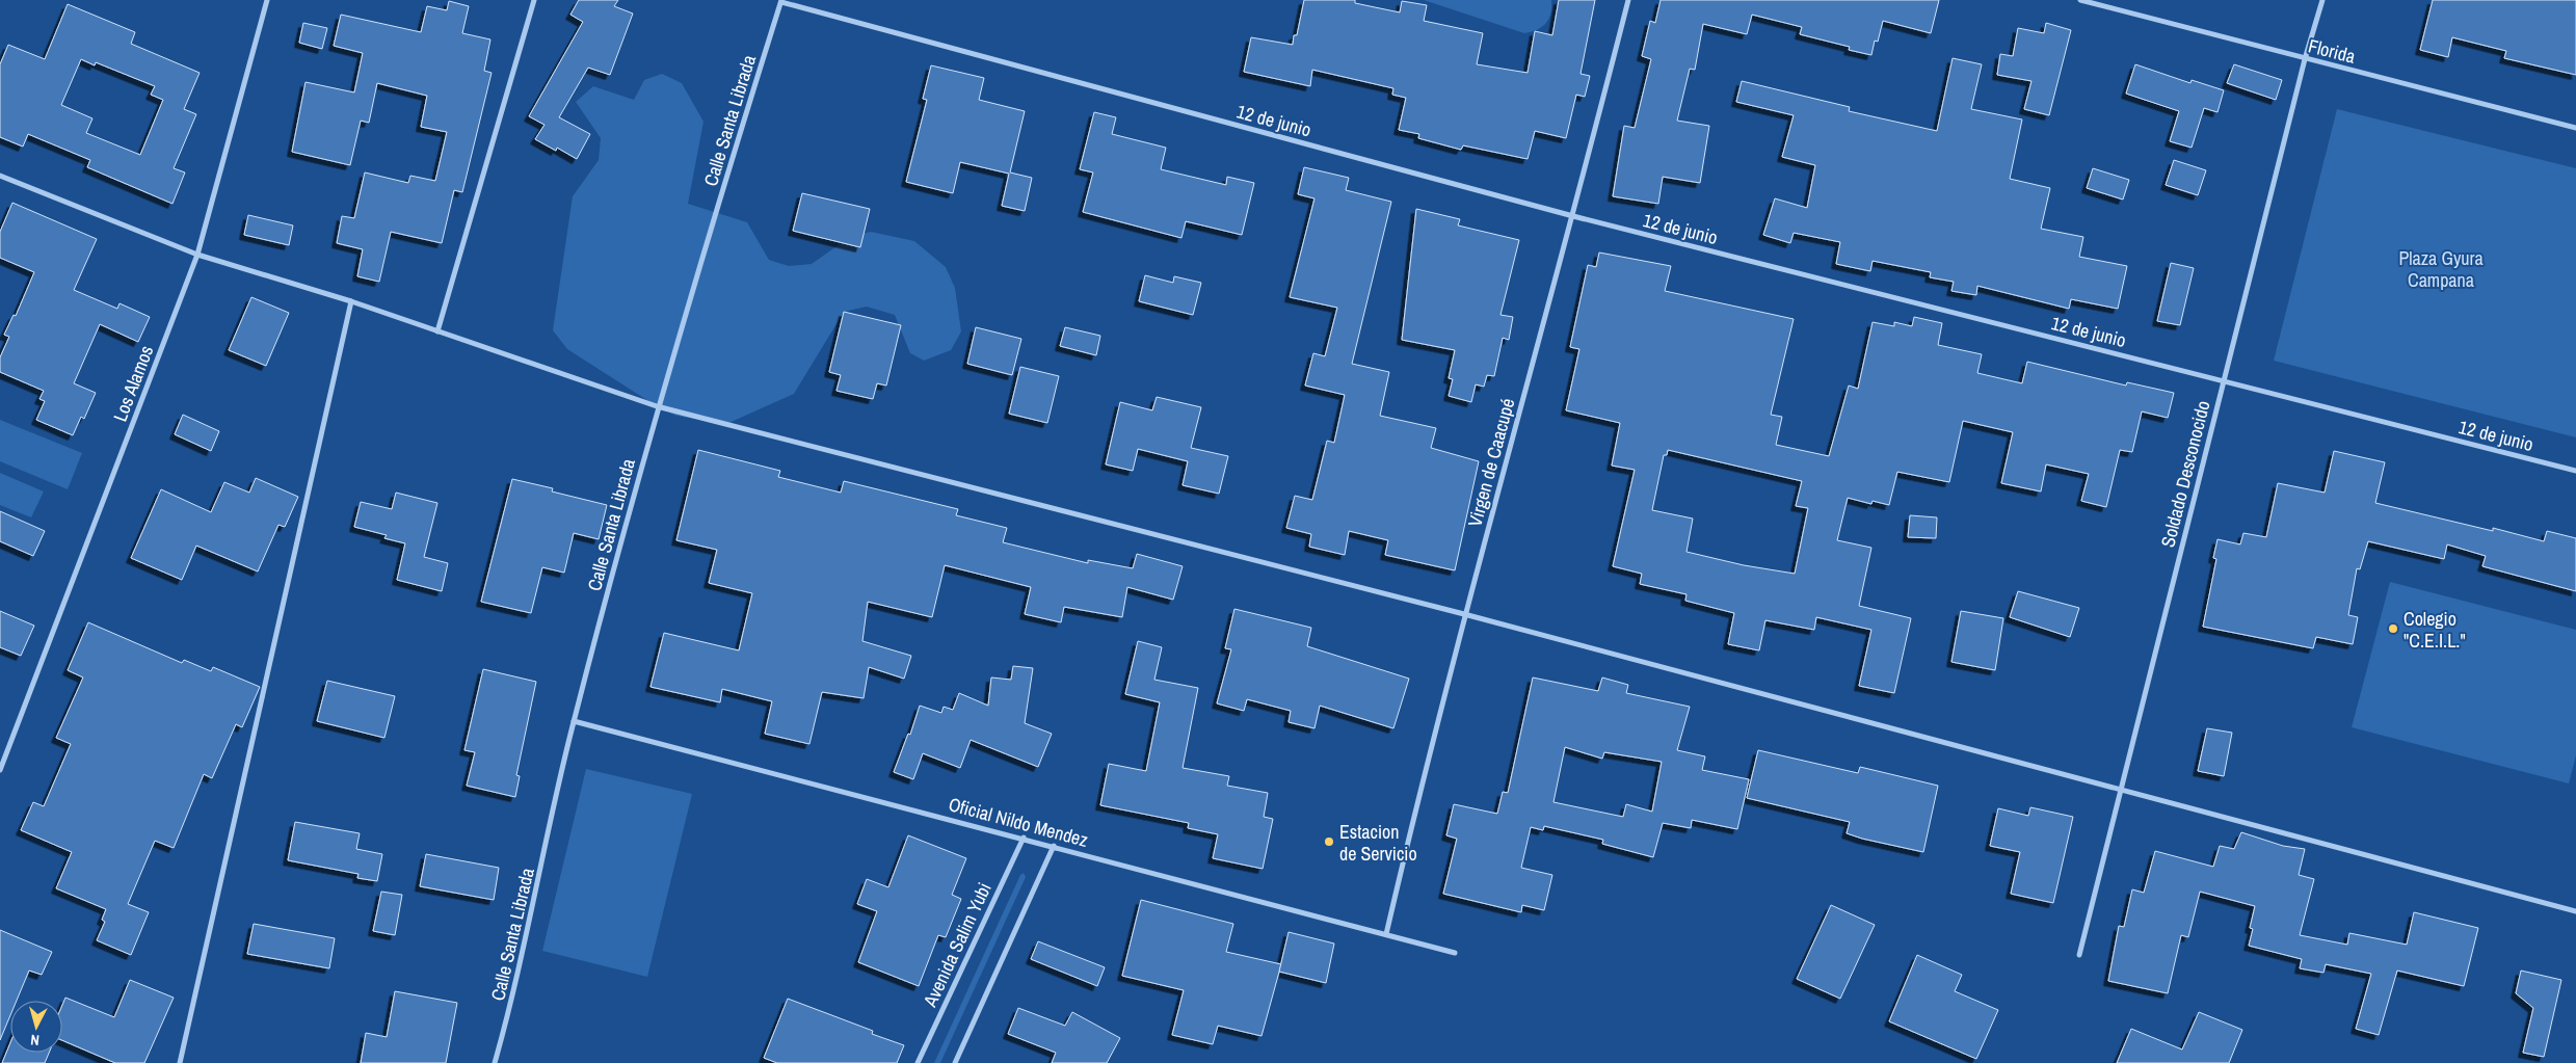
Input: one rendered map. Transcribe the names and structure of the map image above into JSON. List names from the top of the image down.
{
  "streets": {
    "street": [
      "Florida",
      "Calle Santa Librada",
      "12 de junio",
      "Los Alamos",
      "Virgen de Caacupé",
      "Soldado Desconocido",
      "Oficial Nildo Mendez",
      "Avenida Salim Yubi"
    ]
  },
  "crossings": [
    ["Florida", "Soldado Desconocido"],
    ["Calle Santa Librada", "12 de junio"],
    ["Calle Santa Librada", "Oficial Nildo Mendez"],
    ["12 de junio", "Virgen de Caacupé"],
    ["12 de junio", "Soldado Desconocido"],
    ["Virgen de Caacupé", "Oficial Nildo Mendez"],
    ["Oficial Nildo Mendez", "Avenida Salim Yubi"]
  ],
  "parks": ["Plaza Gyura Campana"],
  "places": ["Colegio \"C.E.I.L.\"", "Estacion de Servicio"],
  "north": "bottom"
}
